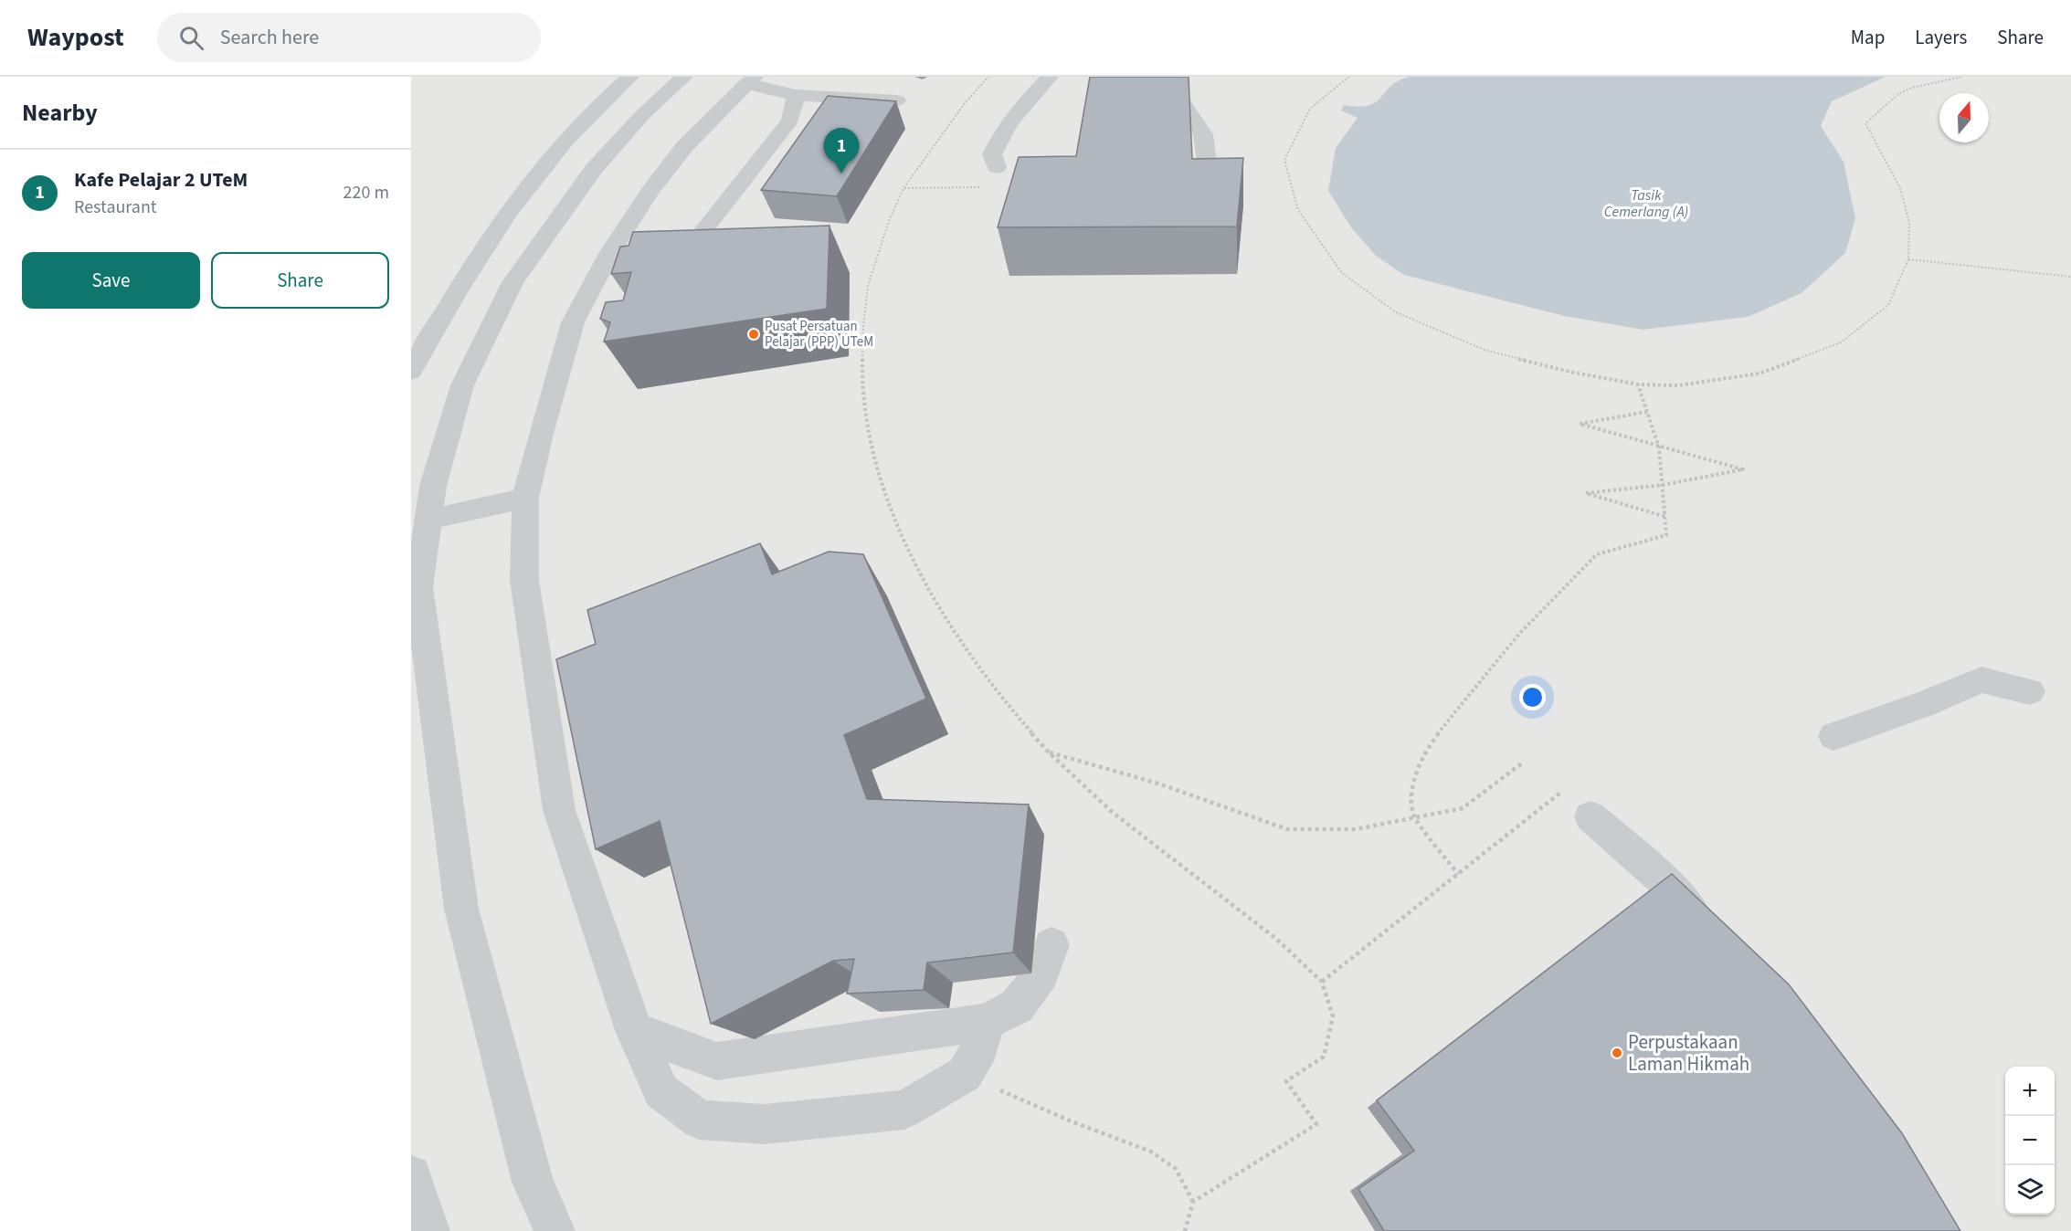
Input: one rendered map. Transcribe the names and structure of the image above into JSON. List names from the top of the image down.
{
  "water": ["Tasik Cemerlang (A)"],
  "places": ["Pusat Persatuan Pelajar (PPP) UTeM", "Perpustakaan Laman Hikmah"],
  "north": "top",
  "page": {
    "header": "Waypost",
    "search": "Search here",
    "nav": ["Map", "Layers", "Share"],
    "heading": "Nearby",
    "pins": "1",
    "list": [
      {
        "mark": "1",
        "name": "Kafe Pelajar 2 UTeM",
        "note": "Restaurant",
        "value": "220 m"
      }
    ],
    "buttons": ["Save", "Share"],
    "map_buttons": ["+", "−"]
  }
}
